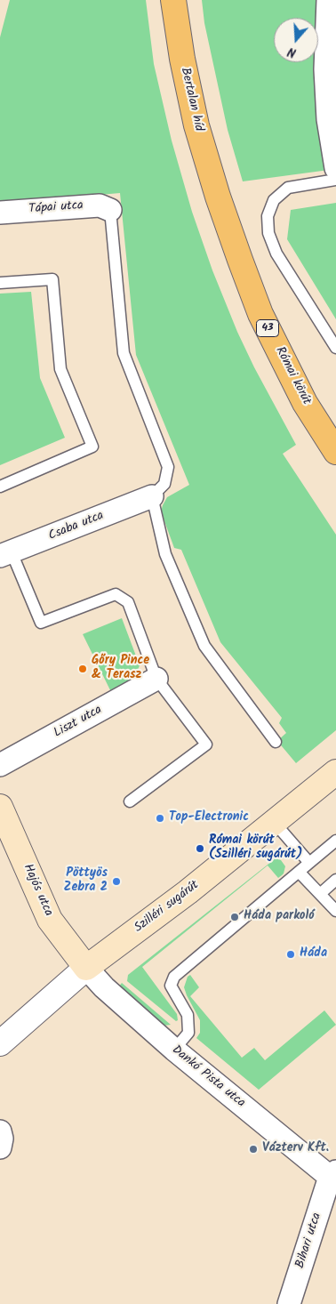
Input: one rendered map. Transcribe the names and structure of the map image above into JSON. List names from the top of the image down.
{
  "streets": {
    "main road": [
      "Bertalan híd",
      "43",
      "Római körút",
      "Hajós utca",
      "Szilléri sugárút"
    ],
    "street": [
      "Tápai utca",
      "Csaba utca",
      "Liszt utca",
      "Dankó Pista utca",
      "Bihari utca"
    ]
  },
  "crossings": [
    ["Bertalan híd", "Római körút"],
    ["Hajós utca", "Szilléri sugárút"],
    ["Hajós utca", "Dankó Pista utca"],
    ["Szilléri sugárút", "Dankó Pista utca"],
    ["Dankó Pista utca", "Bihari utca"]
  ],
  "places": [
    "Gőry Pince & Terasz",
    "Top-Electronic",
    "Római körút (Szilléri sugárút)",
    "Pöttyös Zebra 2",
    "Háda parkoló",
    "Háda",
    "Vázterv Kft."
  ],
  "north": "bottom"
}
